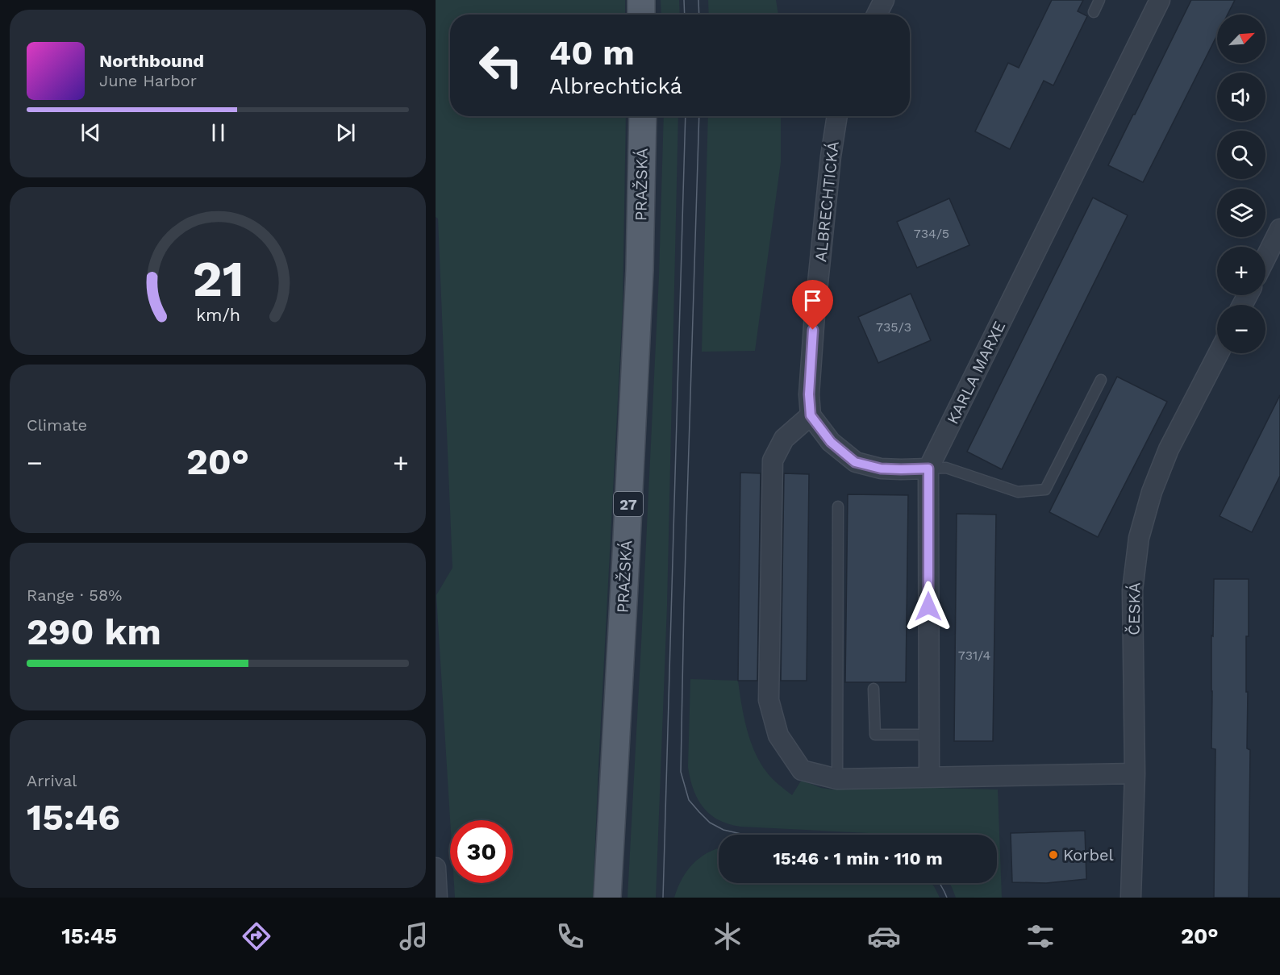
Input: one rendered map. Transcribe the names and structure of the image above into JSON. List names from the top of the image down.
{
  "streets": {
    "main road": ["PRAŽSKÁ", "27"],
    "street": ["ALBRECHTICKÁ", "KARLA MARXE", "ČESKÁ"]
  },
  "places": ["Korbel"],
  "house_numbers": ["734/5", "735/3", "731/4"],
  "north": "top right",
  "page": {
    "map_buttons": ["+", "−"],
    "turn": ["40 m", "Albrechtická"],
    "song": ["Northbound", "June Harbor"],
    "tile": [
      "Climate",
      ["Range · 58%", "290 km"],
      ["Arrival", "15:46"]
    ],
    "heat": ["−", "20°", "+"],
    "limit": "30",
    "trip": "15:46 · 1 min · 110 m",
    "tabs": ["15:45", "20°"],
    "gauge": ["21", "km/h"]
  }
}
